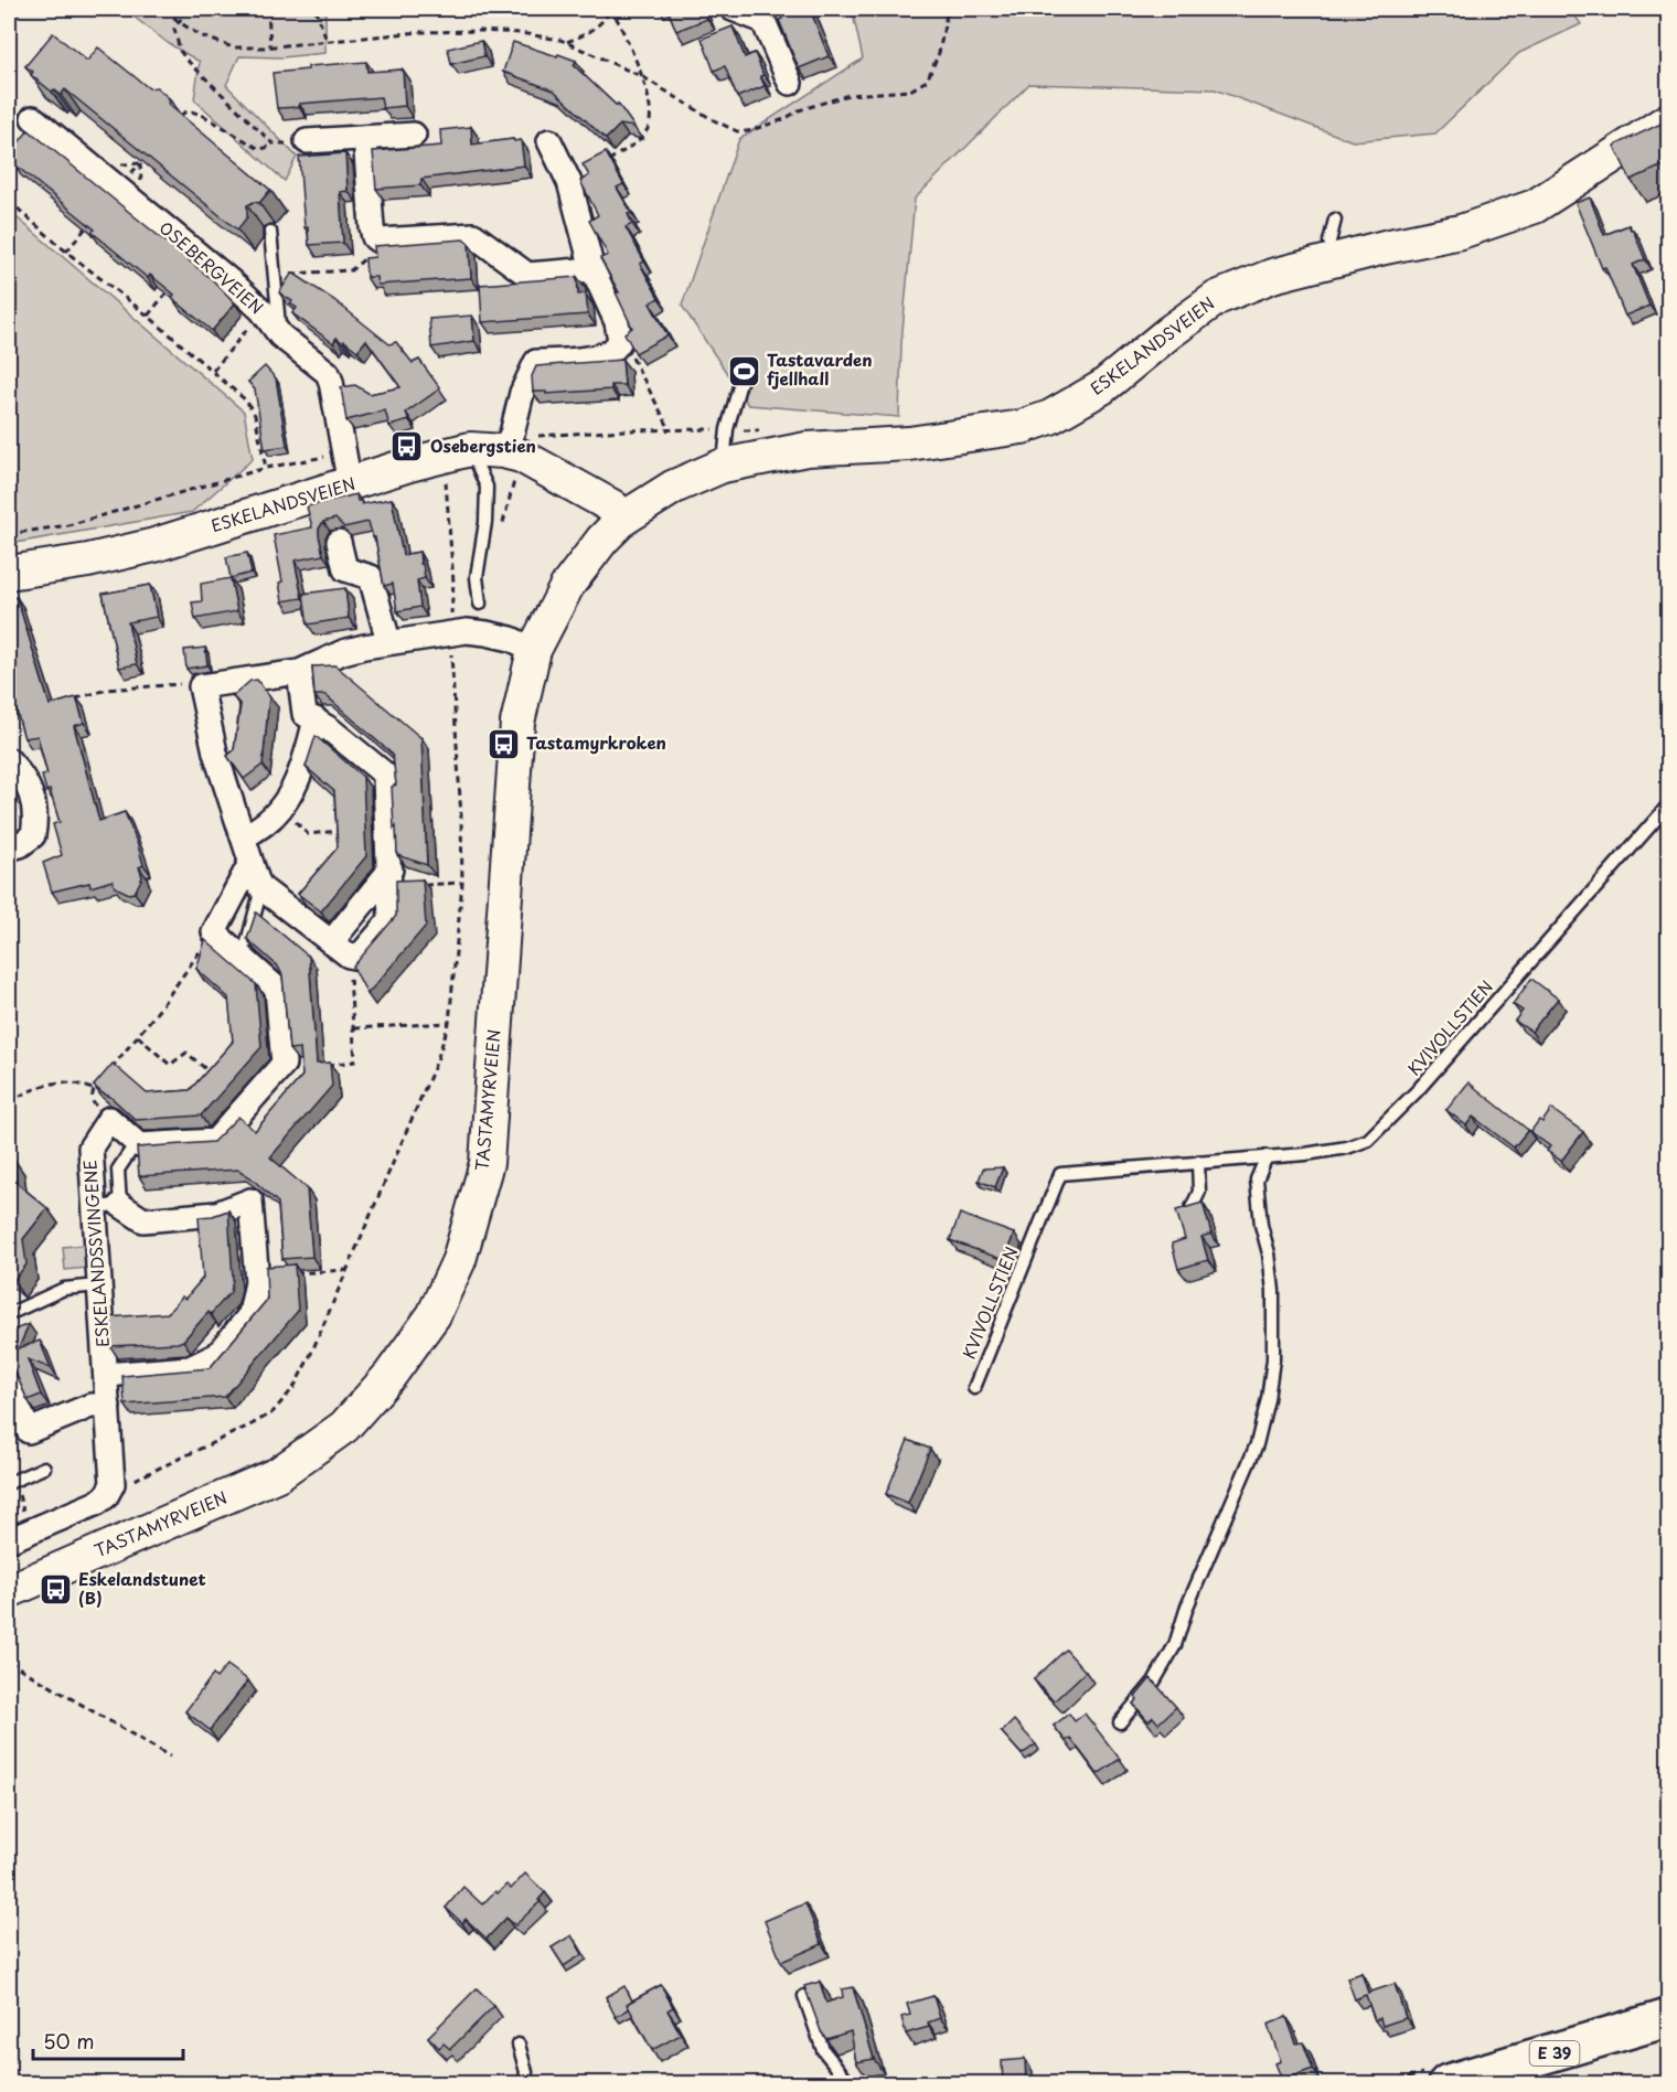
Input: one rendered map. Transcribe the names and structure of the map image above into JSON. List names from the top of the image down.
{
  "streets": {
    "highway": ["E 39"],
    "main road": ["ESKELANDSVEIEN", "TASTAMYRVEIEN"],
    "street": ["OSEBERGVEIEN", "ESKELANDSSVINGENE"],
    "lane": ["KVIVOLLSTIEN"]
  },
  "crossings": [
    ["OSEBERGVEIEN", "ESKELANDSVEIEN"],
    ["ESKELANDSVEIEN", "TASTAMYRVEIEN"]
  ],
  "places": {
    "sports": ["Tastavarden fjellhall"],
    "bus stop": ["Osebergstien", "Tastamyrkroken", "Eskelandstunet (B)"]
  },
  "scale_bar": "50 m"
}
